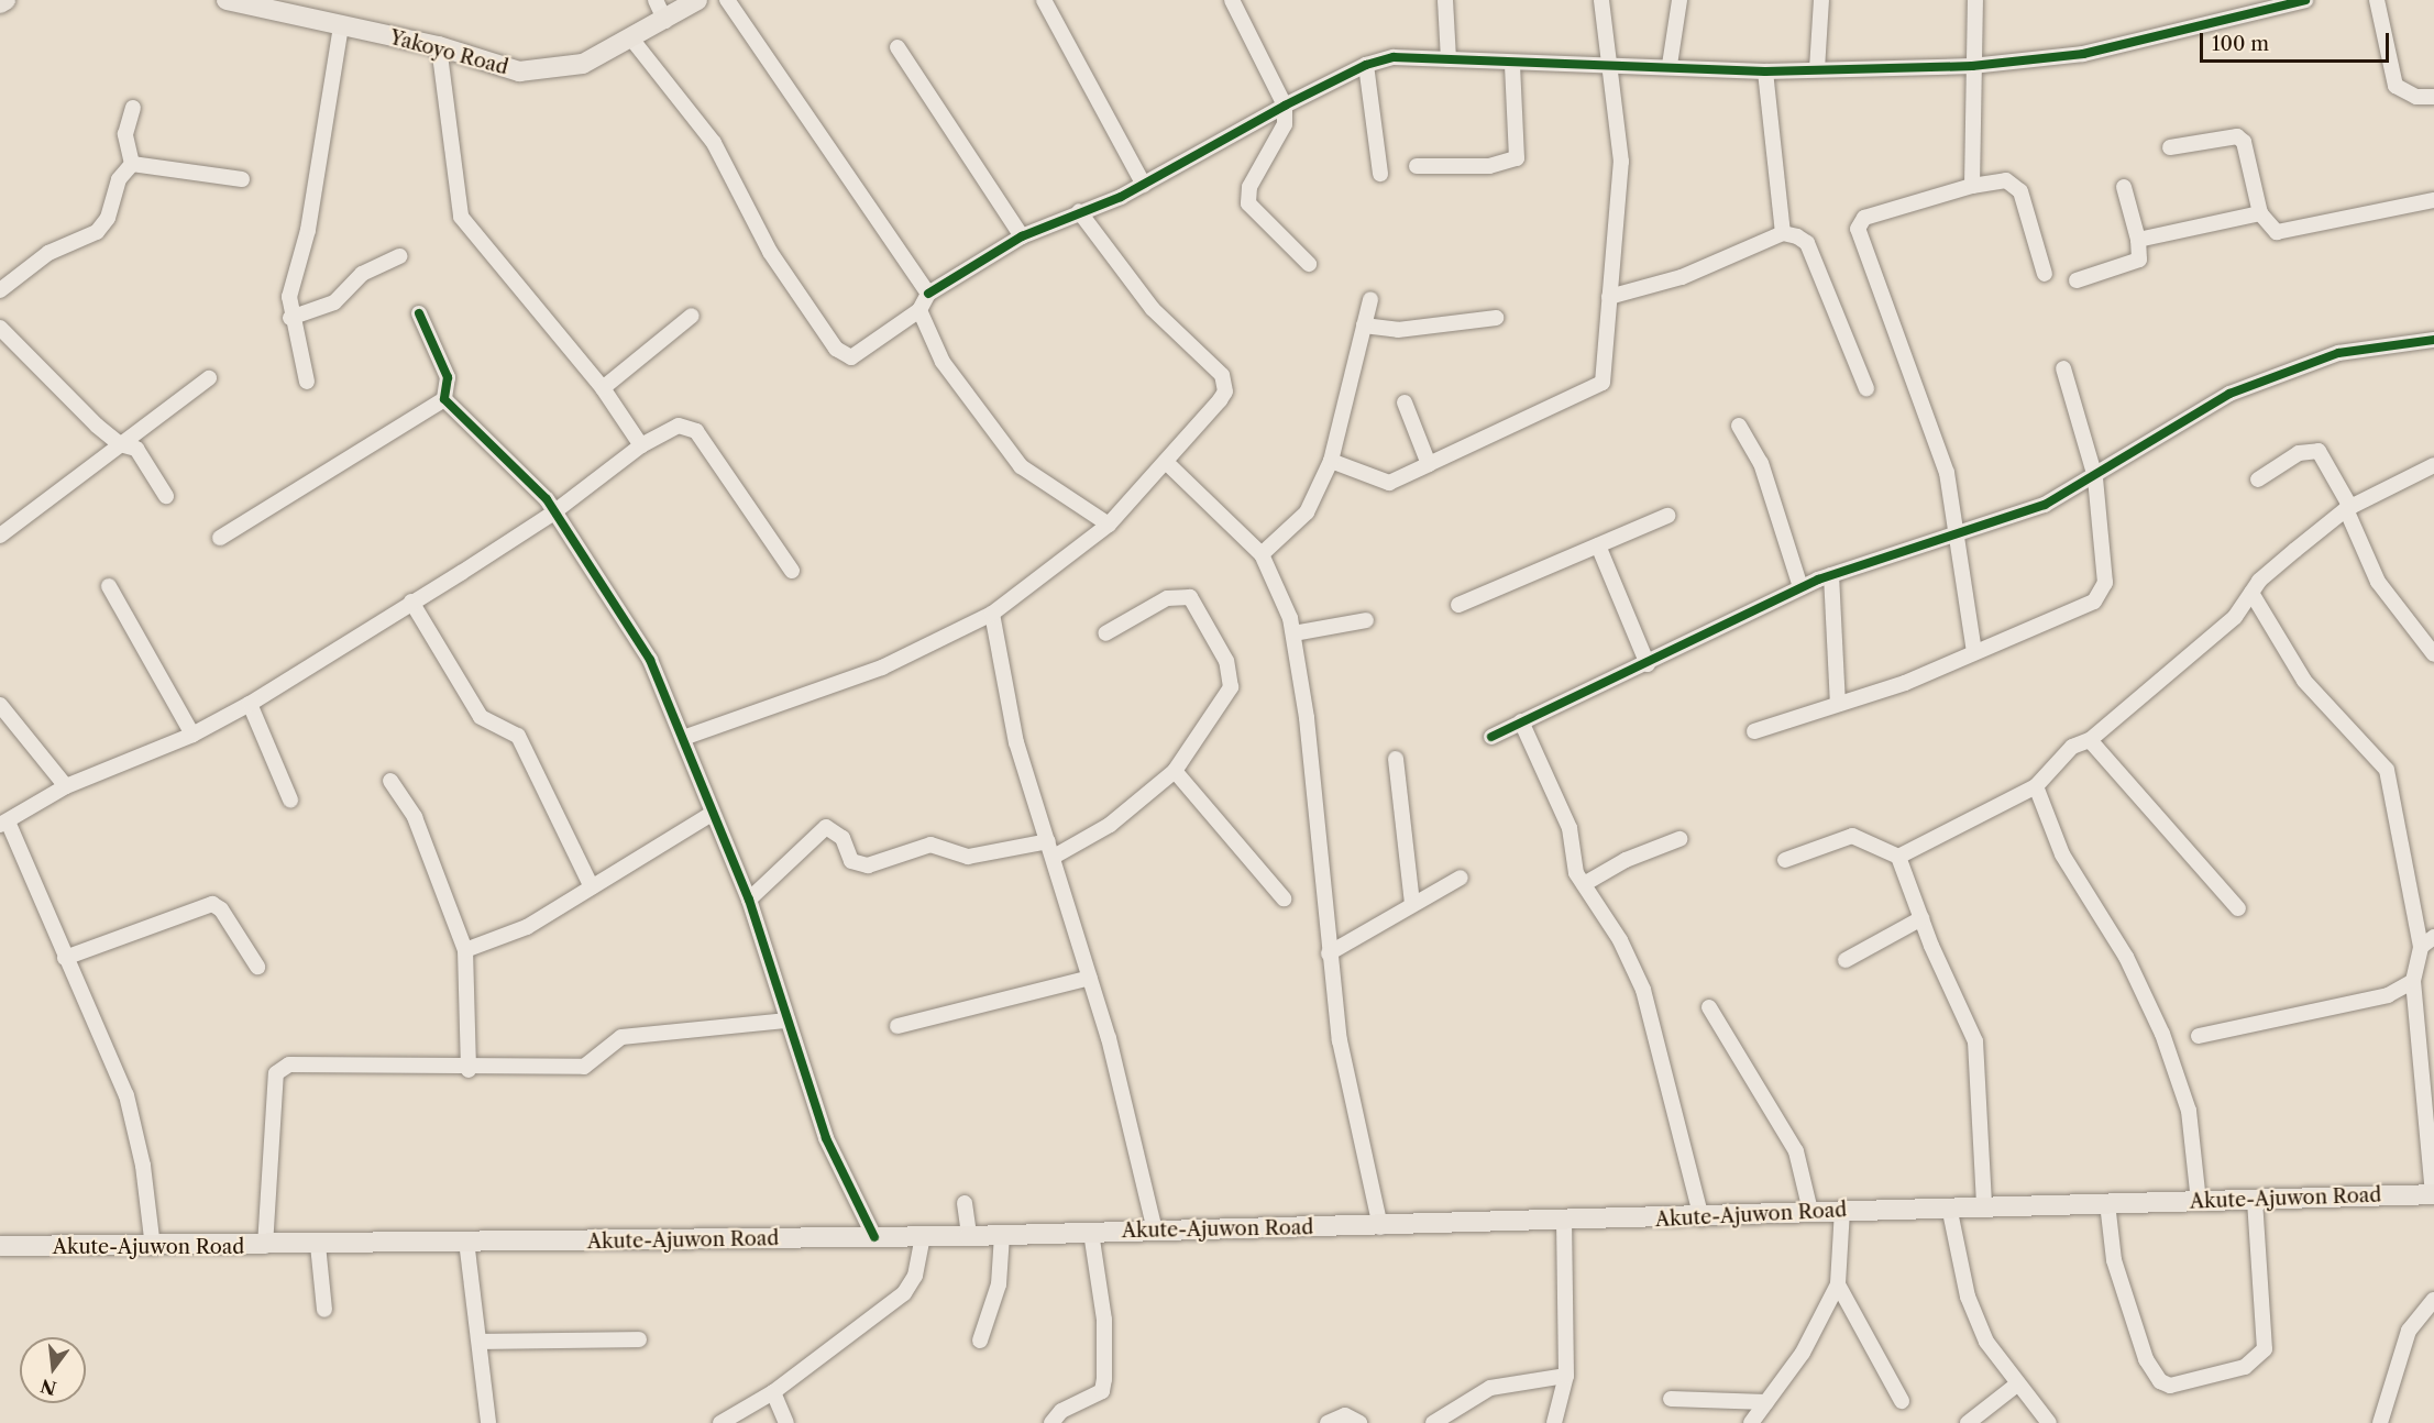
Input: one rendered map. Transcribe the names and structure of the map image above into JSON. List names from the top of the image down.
{
  "streets": {
    "main road": ["Yakoyo Road", "Akute-Ajuwon Road"]
  },
  "scale_bar": "100 m",
  "north": "bottom"
}
